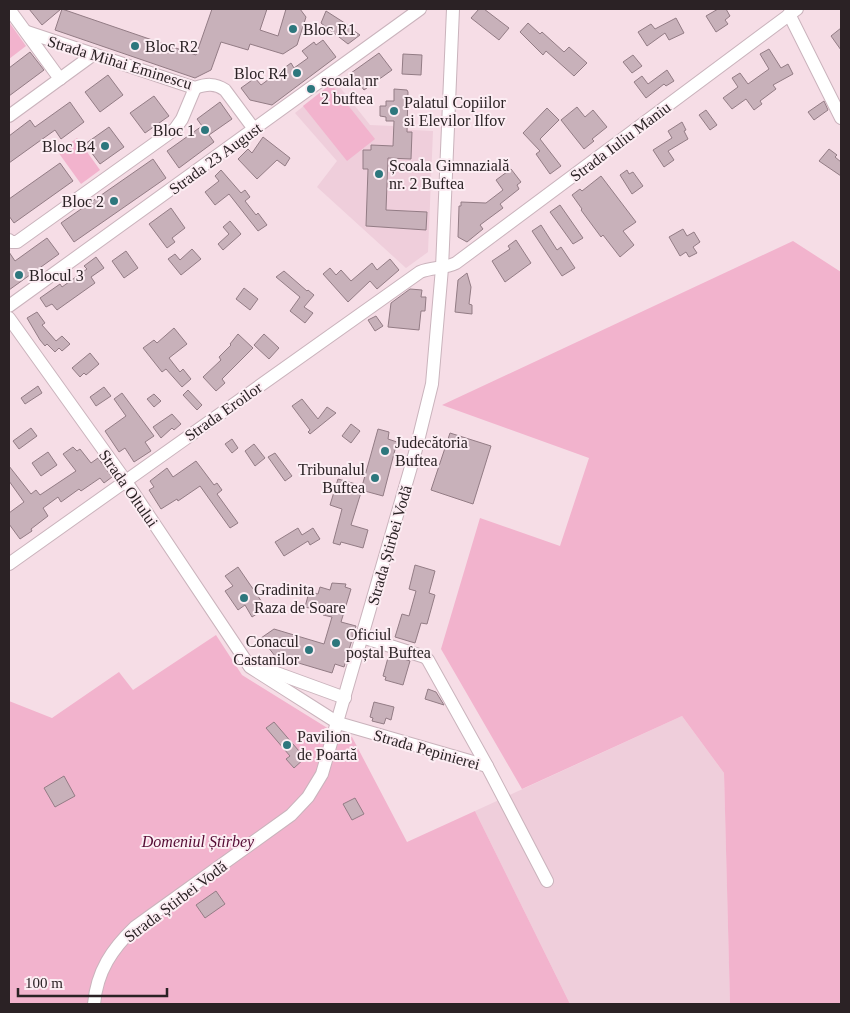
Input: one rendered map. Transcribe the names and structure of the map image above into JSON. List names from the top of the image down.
{
  "streets": {
    "street": [
      "Strada Mihai Eminescu",
      "Strada Iuliu Maniu",
      "Strada 23 August",
      "Strada Eroilor",
      "Strada Oltului",
      "Strada Știrbei Vodă",
      "Strada Pepinierei"
    ]
  },
  "crossings": [
    ["Strada Mihai Eminescu", "Strada 23 August"],
    ["Strada Iuliu Maniu", "Strada Eroilor"],
    ["Strada Iuliu Maniu", "Strada Știrbei Vodă"],
    ["Strada Eroilor", "Strada Oltului"],
    ["Strada Eroilor", "Strada Știrbei Vodă"],
    ["Strada Oltului", "Strada Știrbei Vodă"],
    ["Strada Oltului", "Strada Pepinierei"],
    ["Strada Știrbei Vodă", "Strada Pepinierei"]
  ],
  "parks": ["Domeniul Știrbey"],
  "places": [
    "Bloc R1",
    "Bloc R2",
    "Bloc R4",
    "scoala nr 2 buftea",
    "Palatul Copiilor si Elevilor Ilfov",
    "Bloc 1",
    "Bloc B4",
    "Școala Gimnazială nr. 2 Buftea",
    "Bloc 2",
    "Blocul 3",
    "Judecătoria Buftea",
    "Tribunalul Buftea",
    "Gradinita Raza de Soare",
    "Oficiul poștal Buftea",
    "Conacul Castanilor",
    "Pavilion de Poartă"
  ],
  "scale_bar": "100 m"
}
